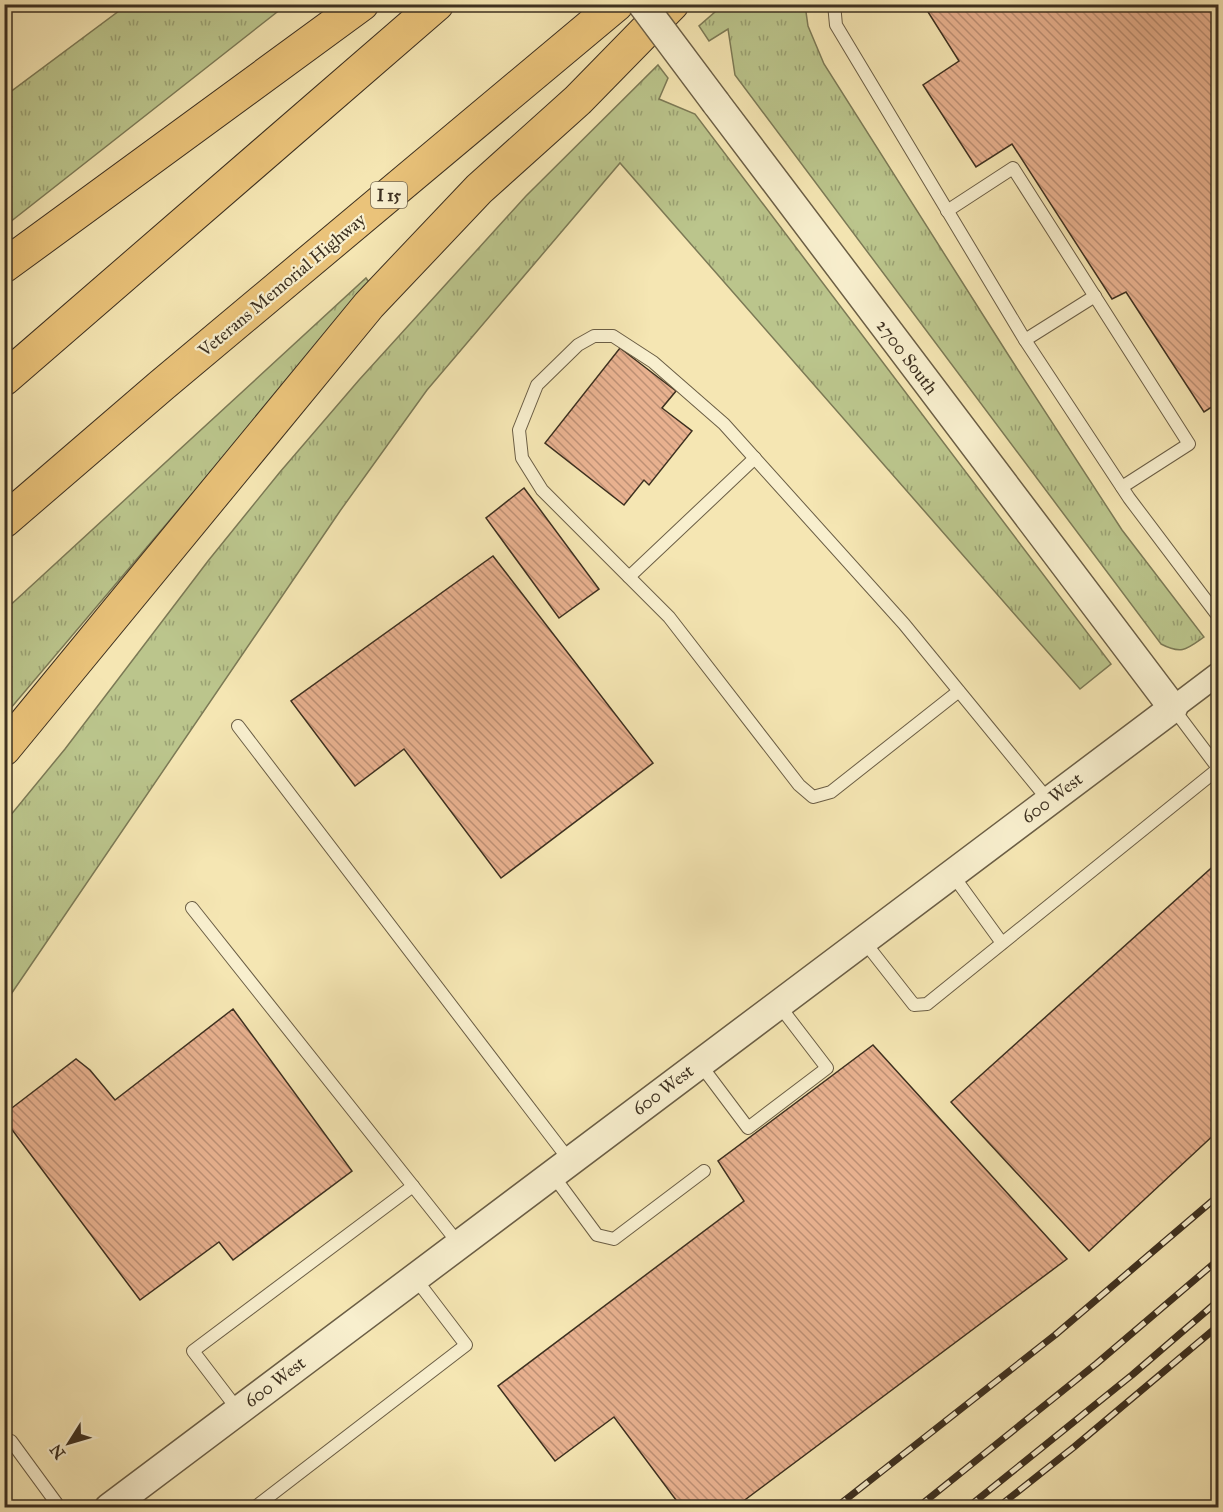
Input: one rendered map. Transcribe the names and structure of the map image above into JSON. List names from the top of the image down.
{
  "streets": {
    "highway": ["I 15", "Veterans Memorial Highway"],
    "street": ["2700 South", "600 West"]
  },
  "crossings": [
    ["2700 South", "600 West"]
  ],
  "north": "bottom left"
}
